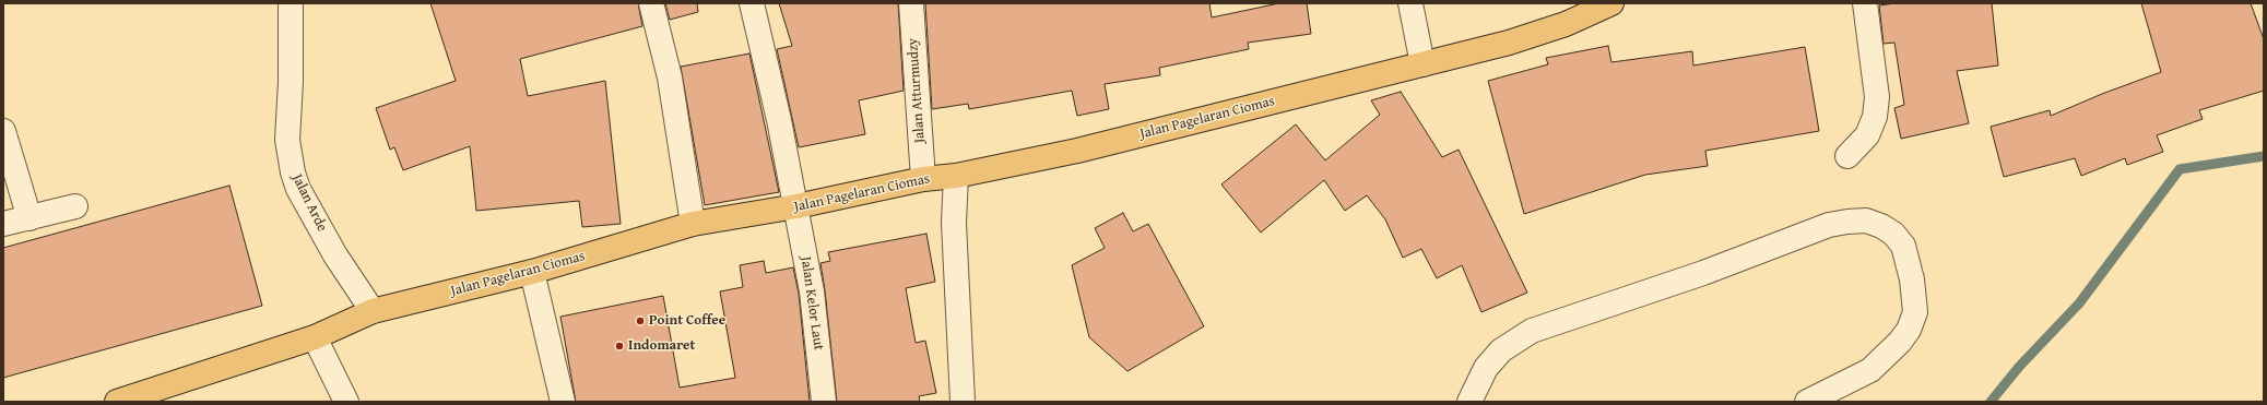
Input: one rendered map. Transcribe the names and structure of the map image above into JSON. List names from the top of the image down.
{
  "streets": {
    "main road": ["Jalan Pagelaran Ciomas"],
    "street": ["Jalan Atturmudzy", "Jalan Arde", "Jalan Kelor Laut"]
  },
  "crossings": [
    ["Jalan Atturmudzy", "Jalan Pagelaran Ciomas"],
    ["Jalan Pagelaran Ciomas", "Jalan Arde"],
    ["Jalan Pagelaran Ciomas", "Jalan Kelor Laut"]
  ],
  "places": ["Point Coffee", "Indomaret"]
}
